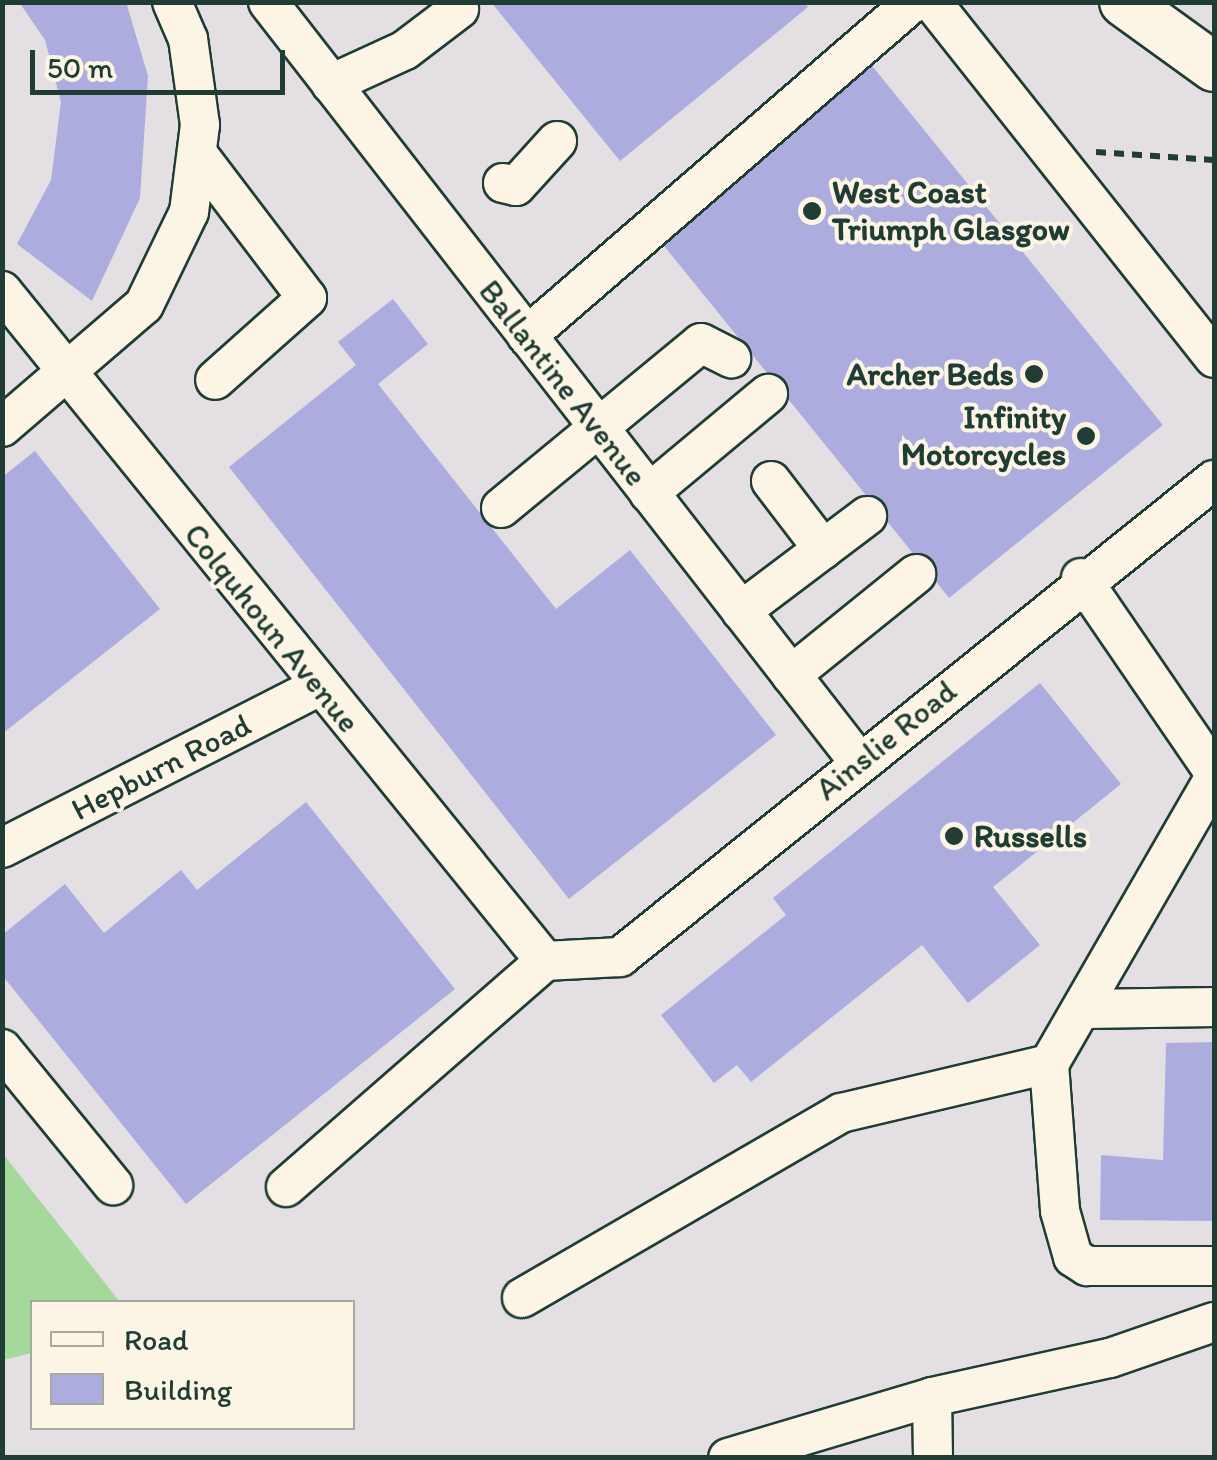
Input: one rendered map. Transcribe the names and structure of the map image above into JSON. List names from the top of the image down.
{
  "streets": {
    "street": [
      "Ballantine Avenue",
      "Colquhoun Avenue",
      "Ainslie Road",
      "Hepburn Road"
    ]
  },
  "crossings": [
    ["Ballantine Avenue", "Ainslie Road"],
    ["Colquhoun Avenue", "Ainslie Road"],
    ["Colquhoun Avenue", "Hepburn Road"]
  ],
  "places": [
    "West Coast Triumph Glasgow",
    "Archer Beds",
    "Infinity Motorcycles",
    "Russells"
  ],
  "legend": ["Road", "Building"],
  "scale_bar": "50 m"
}
